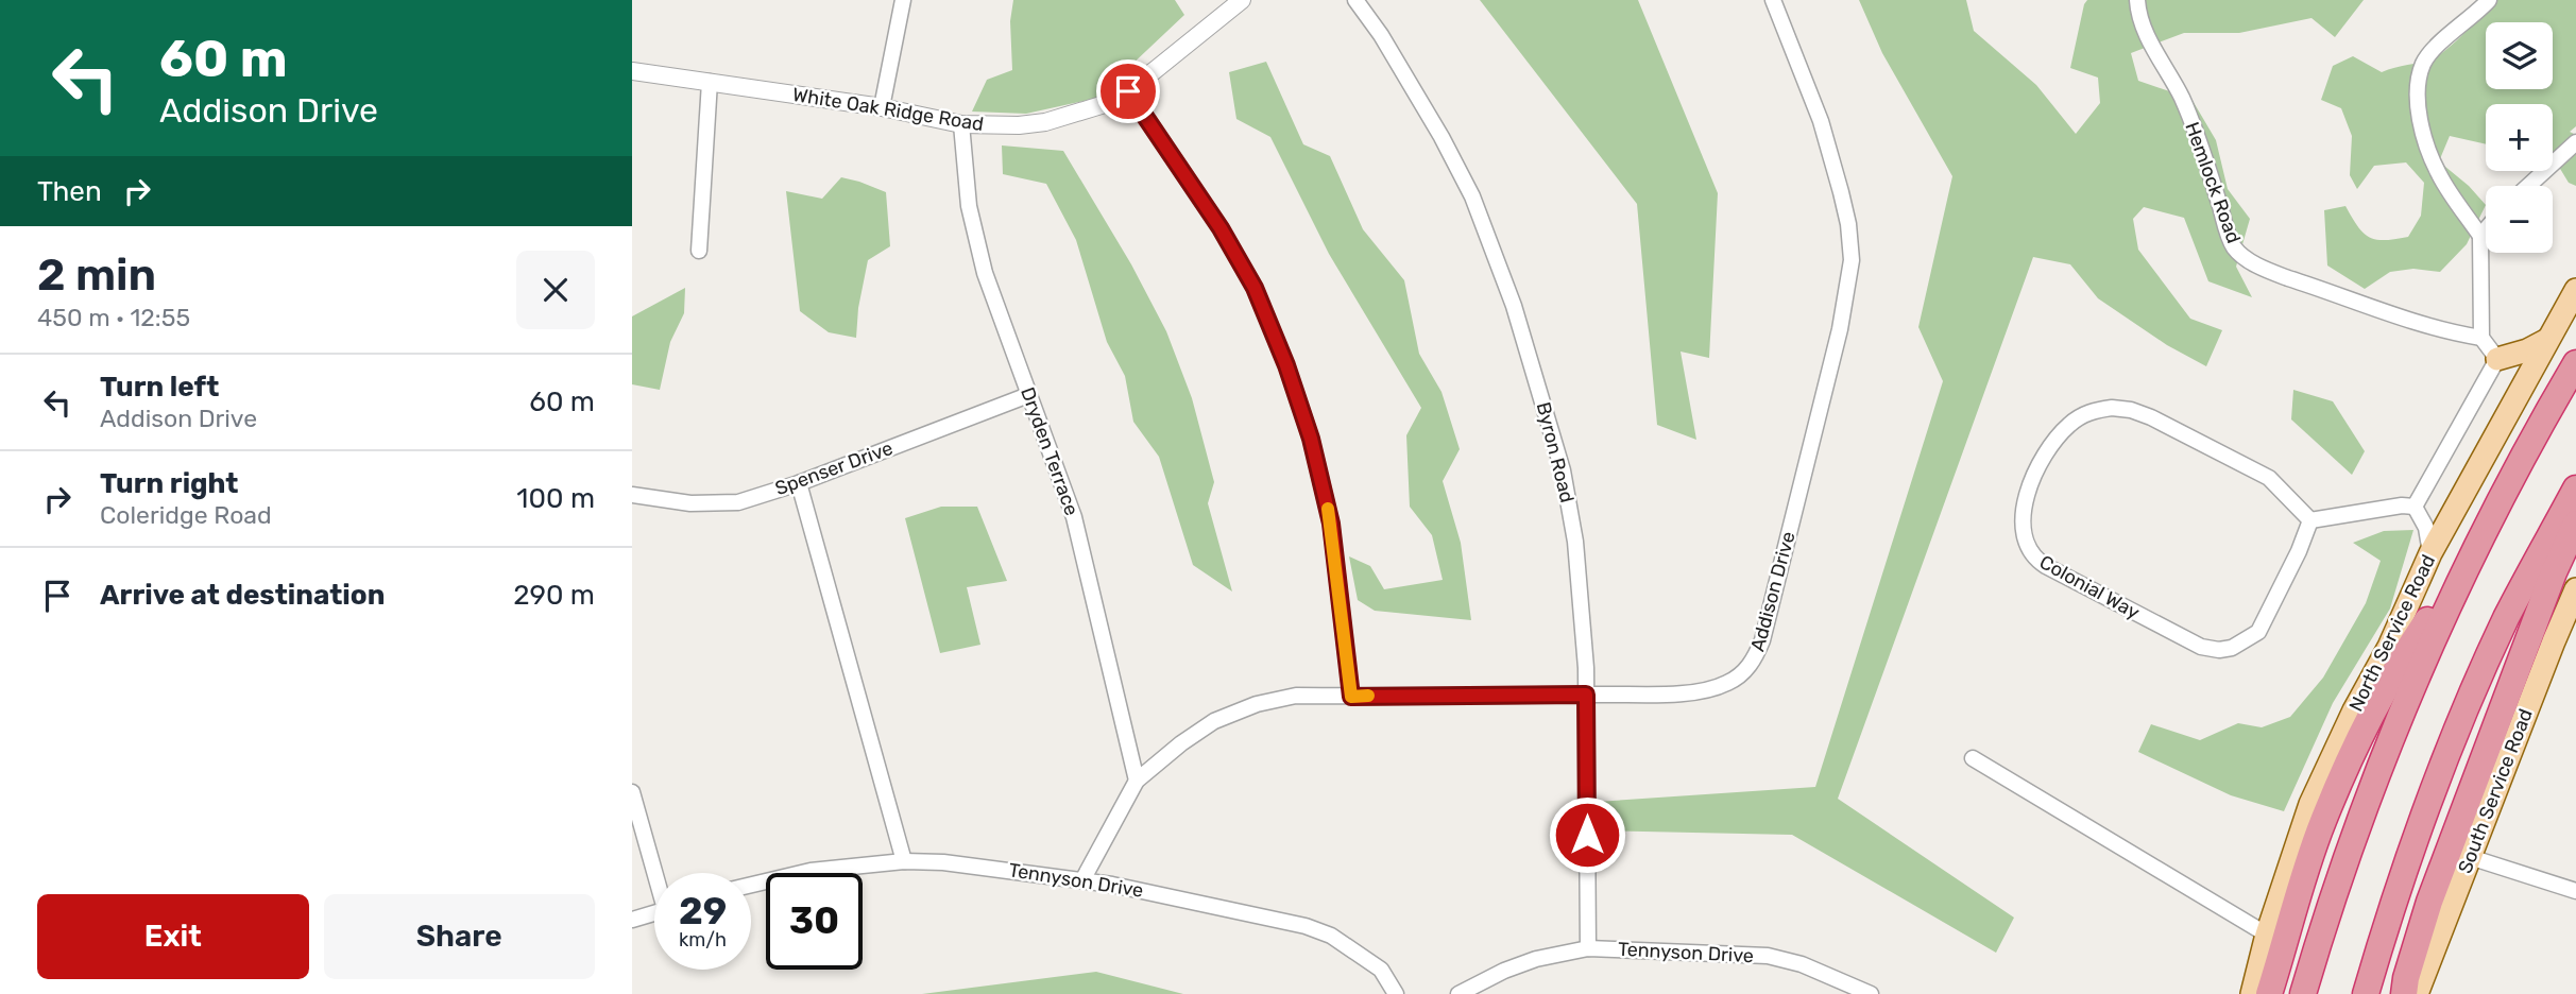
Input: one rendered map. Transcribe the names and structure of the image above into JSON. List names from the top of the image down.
{
  "streets": {
    "main road": ["North Service Road", "South Service Road"],
    "street": [
      "White Oak Ridge Road",
      "Hemlock Road",
      "Dryden Terrace",
      "Byron Road",
      "Spenser Drive",
      "Colonial Way",
      "Addison Drive",
      "Tennyson Drive"
    ]
  },
  "crossings": [
    ["White Oak Ridge Road", "Dryden Terrace"],
    ["Dryden Terrace", "Spenser Drive"],
    ["Dryden Terrace", "Addison Drive"],
    ["Byron Road", "Addison Drive"],
    ["Byron Road", "Tennyson Drive"],
    ["Addison Drive", "Tennyson Drive"]
  ],
  "page": {
    "turn": ["60 m", "Addison Drive"],
    "map_buttons": ["+", "−"],
    "then": "Then",
    "heading": ["2 min", "450 m · 12:55"],
    "list": [
      {
        "name": "Turn left",
        "note": "Addison Drive",
        "value": "60 m"
      },
      {
        "name": "Turn right",
        "note": "Coleridge Road",
        "value": "100 m"
      },
      {
        "name": "Arrive at destination",
        "value": "290 m"
      }
    ],
    "speed": "29 km/h",
    "limit": "30",
    "buttons": ["Exit", "Share"]
  }
}
